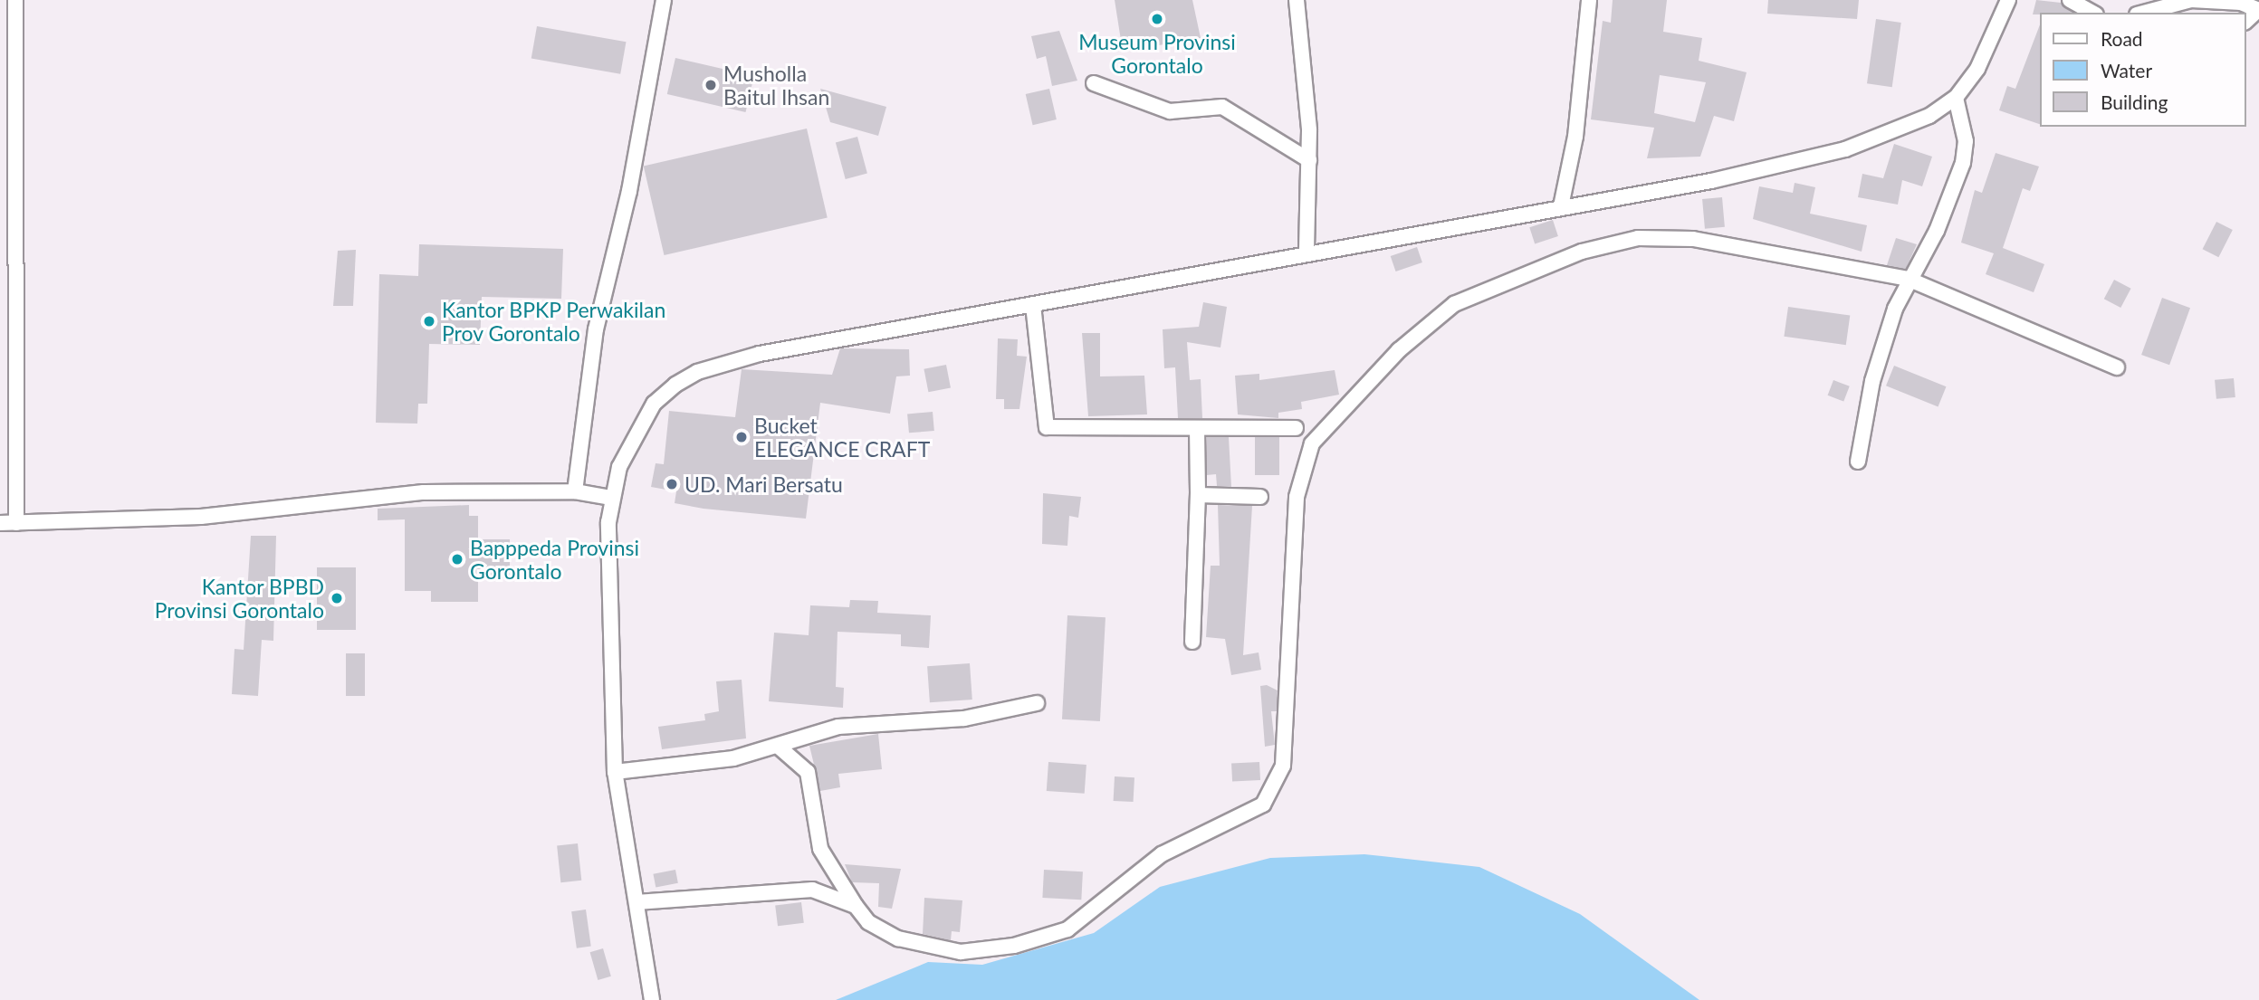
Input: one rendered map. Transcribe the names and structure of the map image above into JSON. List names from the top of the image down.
{
  "places": [
    "Museum Provinsi Gorontalo",
    "Musholla Baitul Ihsan",
    "Kantor BPKP Perwakilan Prov Gorontalo",
    "Bucket ELEGANCE CRAFT",
    "UD. Mari Bersatu",
    "Bapppeda Provinsi Gorontalo",
    "Kantor BPBD Provinsi Gorontalo"
  ],
  "legend": ["Road", "Water", "Building"]
}
